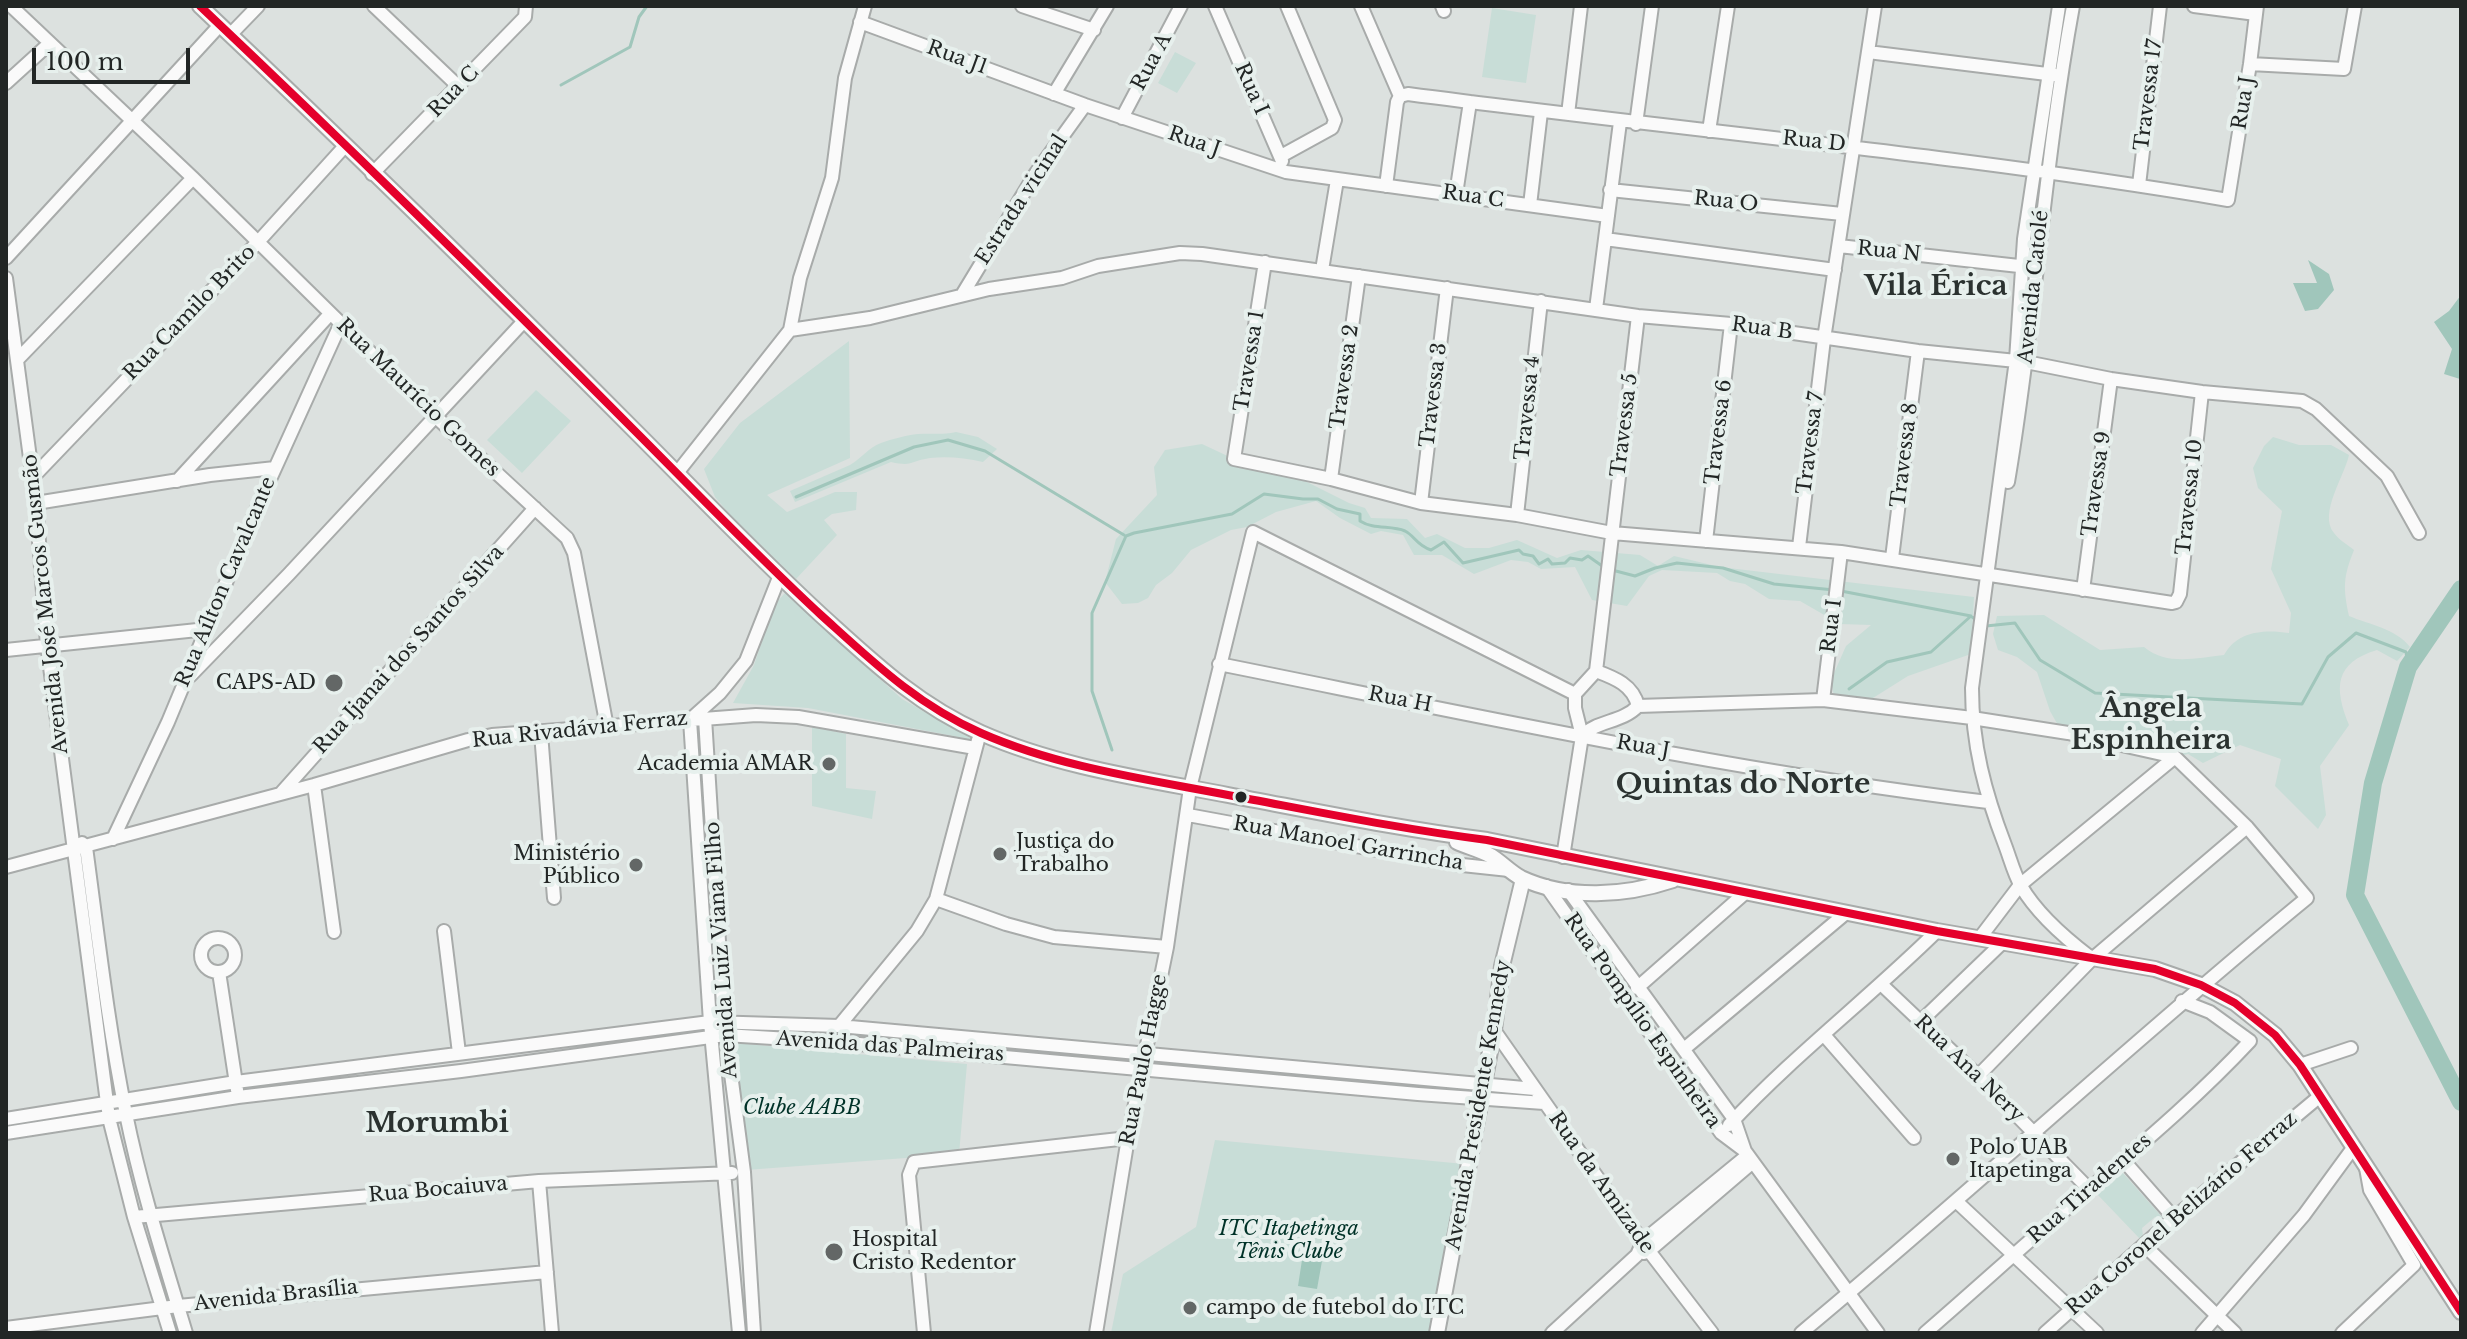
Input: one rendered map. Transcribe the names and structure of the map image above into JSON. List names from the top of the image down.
{
  "streets": {
    "main road": ["Avenida Presidente Kennedy"],
    "street": [
      "Rua J1",
      "Rua A",
      "Rua I",
      "Rua C",
      "Travessa 17",
      "Rua J",
      "Rua D",
      "Estrada vicinal",
      "Rua O",
      "Rua N",
      "Avenida Catolé",
      "Rua Camilo Brito",
      "Rua B",
      "Travessa 1",
      "Travessa 2",
      "Travessa 3",
      "Rua Maurício Gomes",
      "Travessa 4",
      "Travessa 5",
      "Travessa 6",
      "Travessa 7",
      "Travessa 8",
      "Travessa 9",
      "Travessa 10",
      "Rua Aílton Cavalcante",
      "Avenida José Marcos Gusmão",
      "Rua Ijanai dos Santos Silva",
      "Rua H",
      "Rua Rivadávia Ferraz",
      "Rua Manoel Garrincha",
      "Avenida Luiz Viana Filho",
      "Rua Pompílio Espinheira",
      "Avenida das Palmeiras",
      "Rua Paulo Hagge",
      "Rua Ana Nery",
      "Rua da Amizade",
      "Rua Tiradentes",
      "Rua Bocaiuva",
      "Rua Coronel Belizário Ferraz",
      "Avenida Brasília"
    ]
  },
  "crossings": [
    ["Rua J1", "Rua J"],
    ["Rua A", "Rua J"],
    ["Rua I", "Rua J"],
    ["Rua C", "Rua J"],
    ["Travessa 17", "Rua D"],
    ["Rua J", "Rua D"],
    ["Rua J", "Estrada vicinal"],
    ["Rua J", "Avenida Catolé"],
    ["Rua J", "Rua H"],
    ["Rua D", "Avenida Catolé"],
    ["Rua D", "Travessa 7"],
    ["Estrada vicinal", "Rua B"],
    ["Rua O", "Travessa 7"],
    ["Rua N", "Avenida Catolé"],
    ["Rua N", "Travessa 7"],
    ["Avenida Catolé", "Rua B"],
    ["Rua Camilo Brito", "Rua Maurício Gomes"],
    ["Rua Camilo Brito", "Avenida José Marcos Gusmão"],
    ["Rua B", "Travessa 1"],
    ["Rua B", "Travessa 2"],
    ["Rua B", "Travessa 3"],
    ["Rua B", "Travessa 4"],
    ["Rua B", "Travessa 5"],
    ["Rua B", "Travessa 6"],
    ["Rua B", "Travessa 7"],
    ["Rua B", "Travessa 8"],
    ["Rua B", "Travessa 9"],
    ["Rua B", "Travessa 10"],
    ["Travessa 1", "Travessa 2"],
    ["Rua Maurício Gomes", "Rua Aílton Cavalcante"],
    ["Rua Maurício Gomes", "Rua Ijanai dos Santos Silva"],
    ["Rua Maurício Gomes", "Rua Rivadávia Ferraz"],
    ["Travessa 9", "Travessa 10"],
    ["Rua Aílton Cavalcante", "Rua Rivadávia Ferraz"],
    ["Avenida José Marcos Gusmão", "Rua Rivadávia Ferraz"],
    ["Avenida José Marcos Gusmão", "Avenida das Palmeiras"],
    ["Avenida José Marcos Gusmão", "Rua Bocaiuva"],
    ["Avenida José Marcos Gusmão", "Avenida Brasília"],
    ["Rua Ijanai dos Santos Silva", "Rua Rivadávia Ferraz"],
    ["Rua Rivadávia Ferraz", "Avenida Luiz Viana Filho"],
    ["Rua Manoel Garrincha", "Rua Paulo Hagge"],
    ["Rua Manoel Garrincha", "Avenida Presidente Kennedy"],
    ["Avenida Luiz Viana Filho", "Avenida das Palmeiras"],
    ["Avenida Luiz Viana Filho", "Rua Bocaiuva"],
    ["Avenida das Palmeiras", "Rua Paulo Hagge"],
    ["Avenida das Palmeiras", "Avenida Presidente Kennedy"],
    ["Avenida das Palmeiras", "Rua da Amizade"],
    ["Rua Ana Nery", "Rua Tiradentes"],
    ["Avenida Presidente Kennedy", "Rua da Amizade"]
  ],
  "districts": [
    "Vila Érica",
    "Ângela Espinheira",
    "Quintas do Norte",
    "Morumbi"
  ],
  "parks": ["Clube AABB", "ITC Itapetinga Tênis Clube"],
  "places": [
    "CAPS-AD",
    "Academia AMAR",
    "Justiça do Trabalho",
    "Ministério Público",
    "Polo UAB Itapetinga",
    "Hospital Cristo Redentor",
    "campo de futebol do ITC"
  ],
  "scale_bar": "100 m"
}
